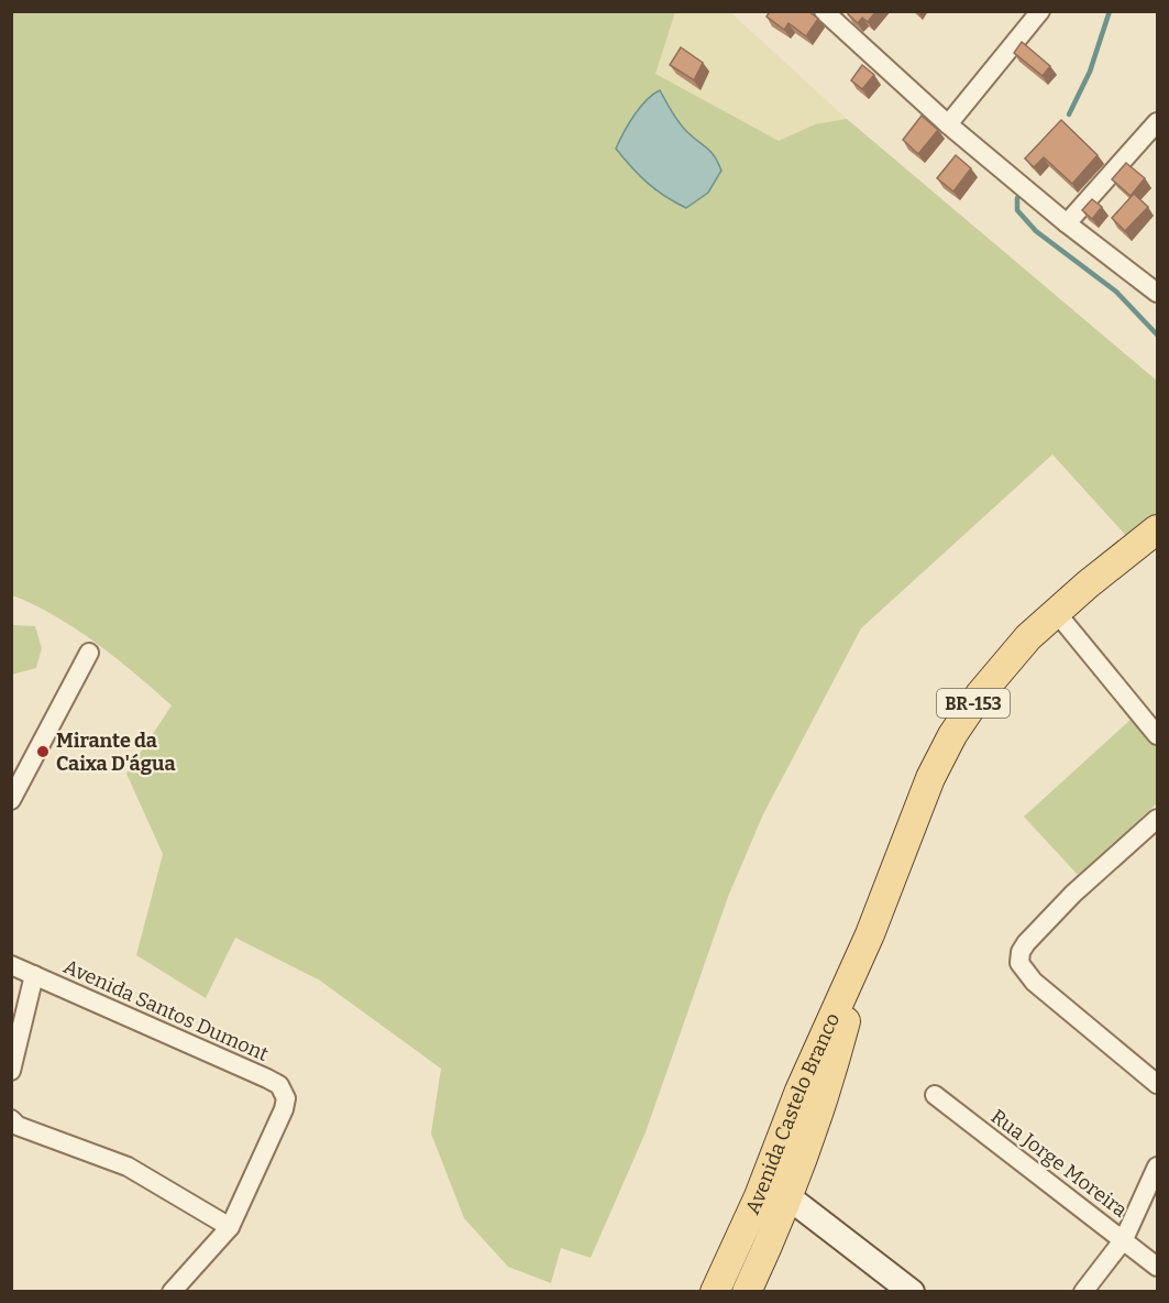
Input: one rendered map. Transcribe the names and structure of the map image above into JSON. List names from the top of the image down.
{
  "streets": {
    "main road": ["BR-153", "Avenida Castelo Branco"],
    "street": ["Avenida Santos Dumont", "Rua Jorge Moreira"]
  },
  "places": ["Mirante da Caixa D'água"]
}
